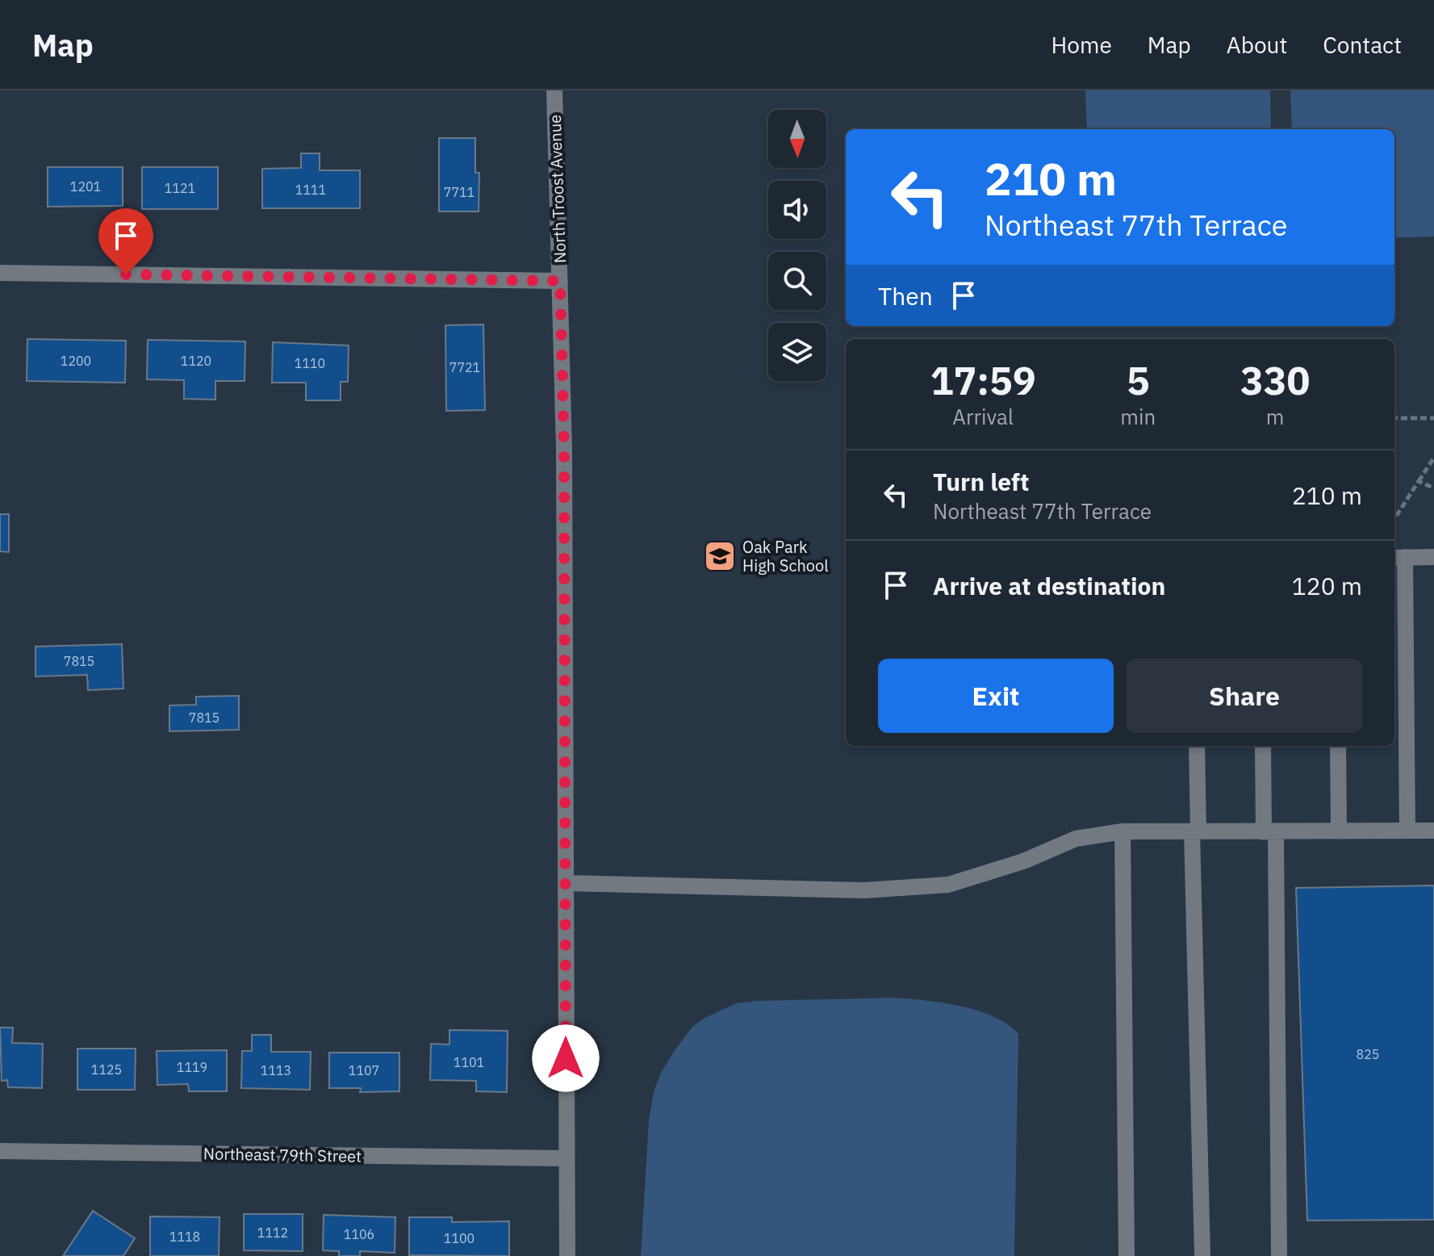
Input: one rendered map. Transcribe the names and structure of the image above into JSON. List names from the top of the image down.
{
  "streets": {
    "street": ["North Troost Avenue", "Northeast 79th Street"]
  },
  "crossings": [
    ["North Troost Avenue", "Northeast 79th Street"]
  ],
  "places": {
    "school or university": ["Oak Park High School"]
  },
  "house_numbers": [
    "1201",
    "1121",
    "1111",
    "7711",
    "1200",
    "1120",
    "1110",
    "7721",
    "7815",
    "7815",
    "825",
    "1101",
    "1119",
    "1125",
    "1113",
    "1107",
    "1112",
    "1106",
    "1118",
    "1100"
  ],
  "north": "bottom",
  "page": {
    "header": "Map",
    "nav": [
      "Home",
      "Map",
      "About",
      "Contact"
    ],
    "turn": ["210 m", "Northeast 77th Terrace"],
    "then": "Then",
    "eta": [
      "17:59",
      "Arrival",
      "5",
      "min",
      "330",
      "m"
    ],
    "list": [
      {
        "name": "Turn left",
        "note": "Northeast 77th Terrace",
        "value": "210 m"
      },
      {
        "name": "Arrive at destination",
        "value": "120 m"
      }
    ],
    "buttons": ["Exit", "Share"]
  }
}
